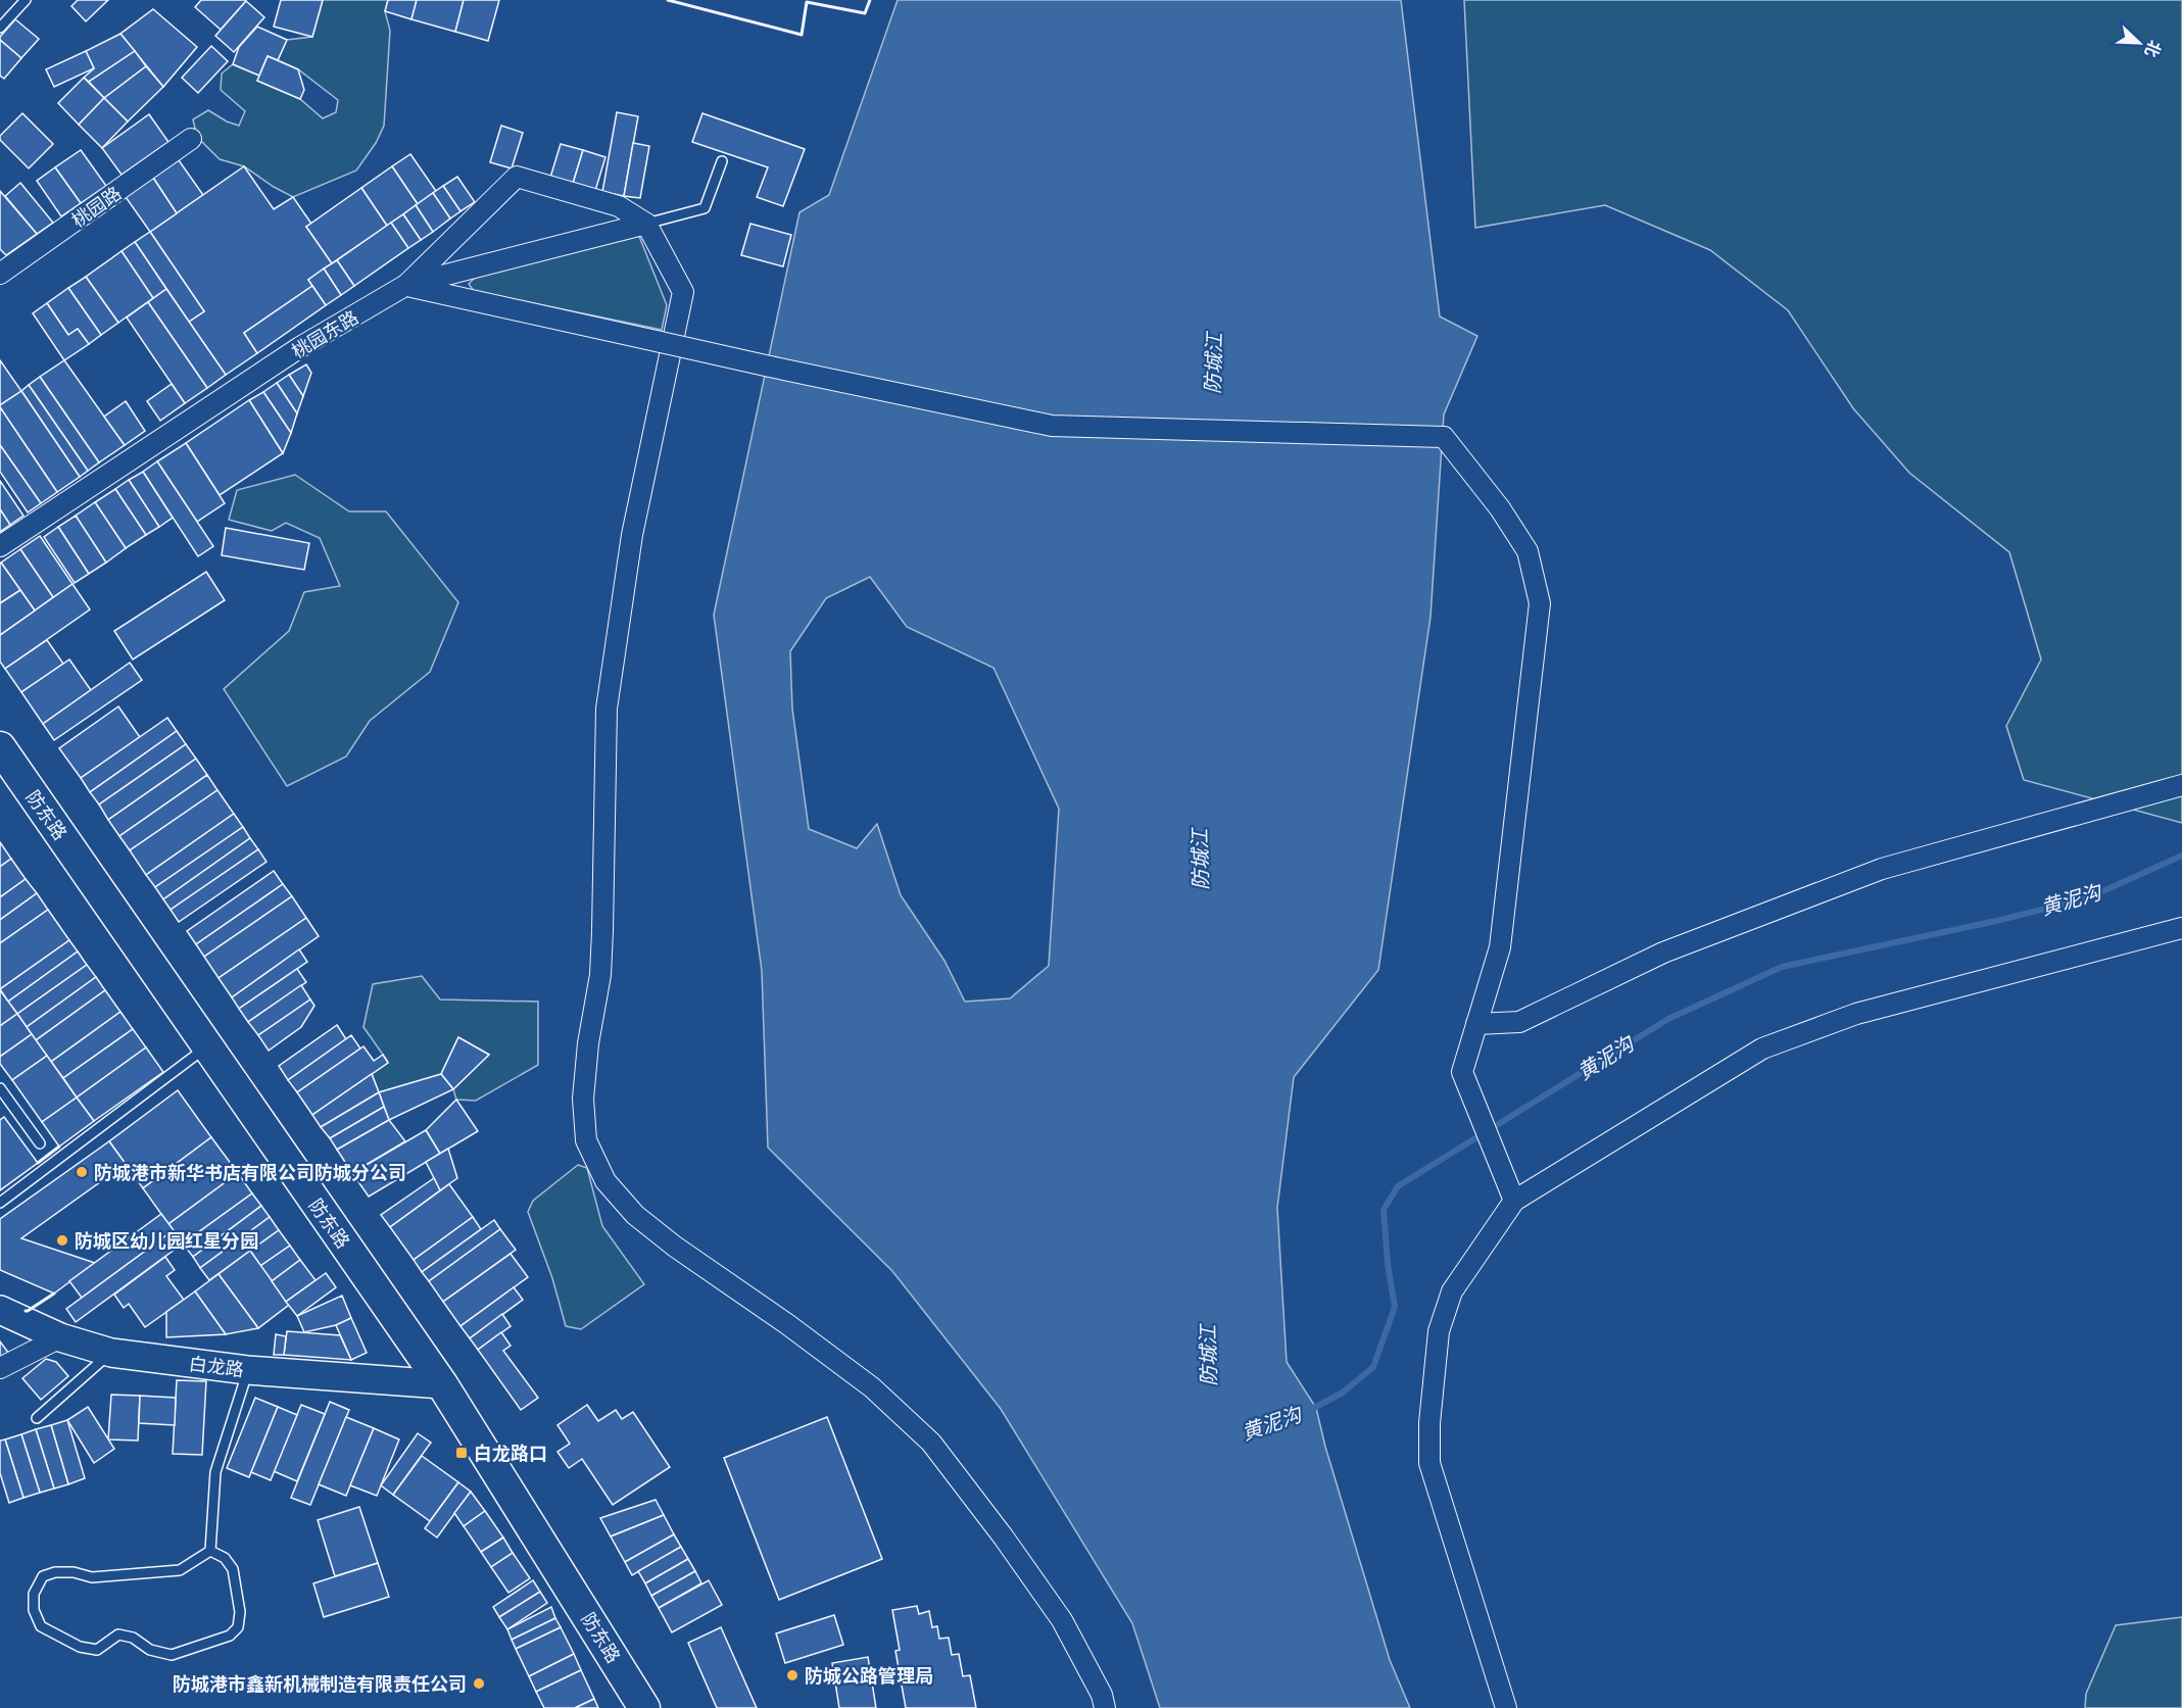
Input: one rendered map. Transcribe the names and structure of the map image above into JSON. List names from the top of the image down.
{
  "streets": {
    "main road": ["防东路"],
    "street": ["桃园路", "桃园东路", "白龙路"]
  },
  "crossings": [
    ["防东路", "白龙路"]
  ],
  "water": ["防城江", "黄泥沟"],
  "places": {
    "other": [
      "防城港市新华书店有限公司防城分公司",
      "防城区幼儿园红星分园",
      "防城公路管理局",
      "防城港市鑫新机械制造有限责任公司"
    ],
    "transit": ["白龙路口"]
  },
  "north": "bottom right"
}
